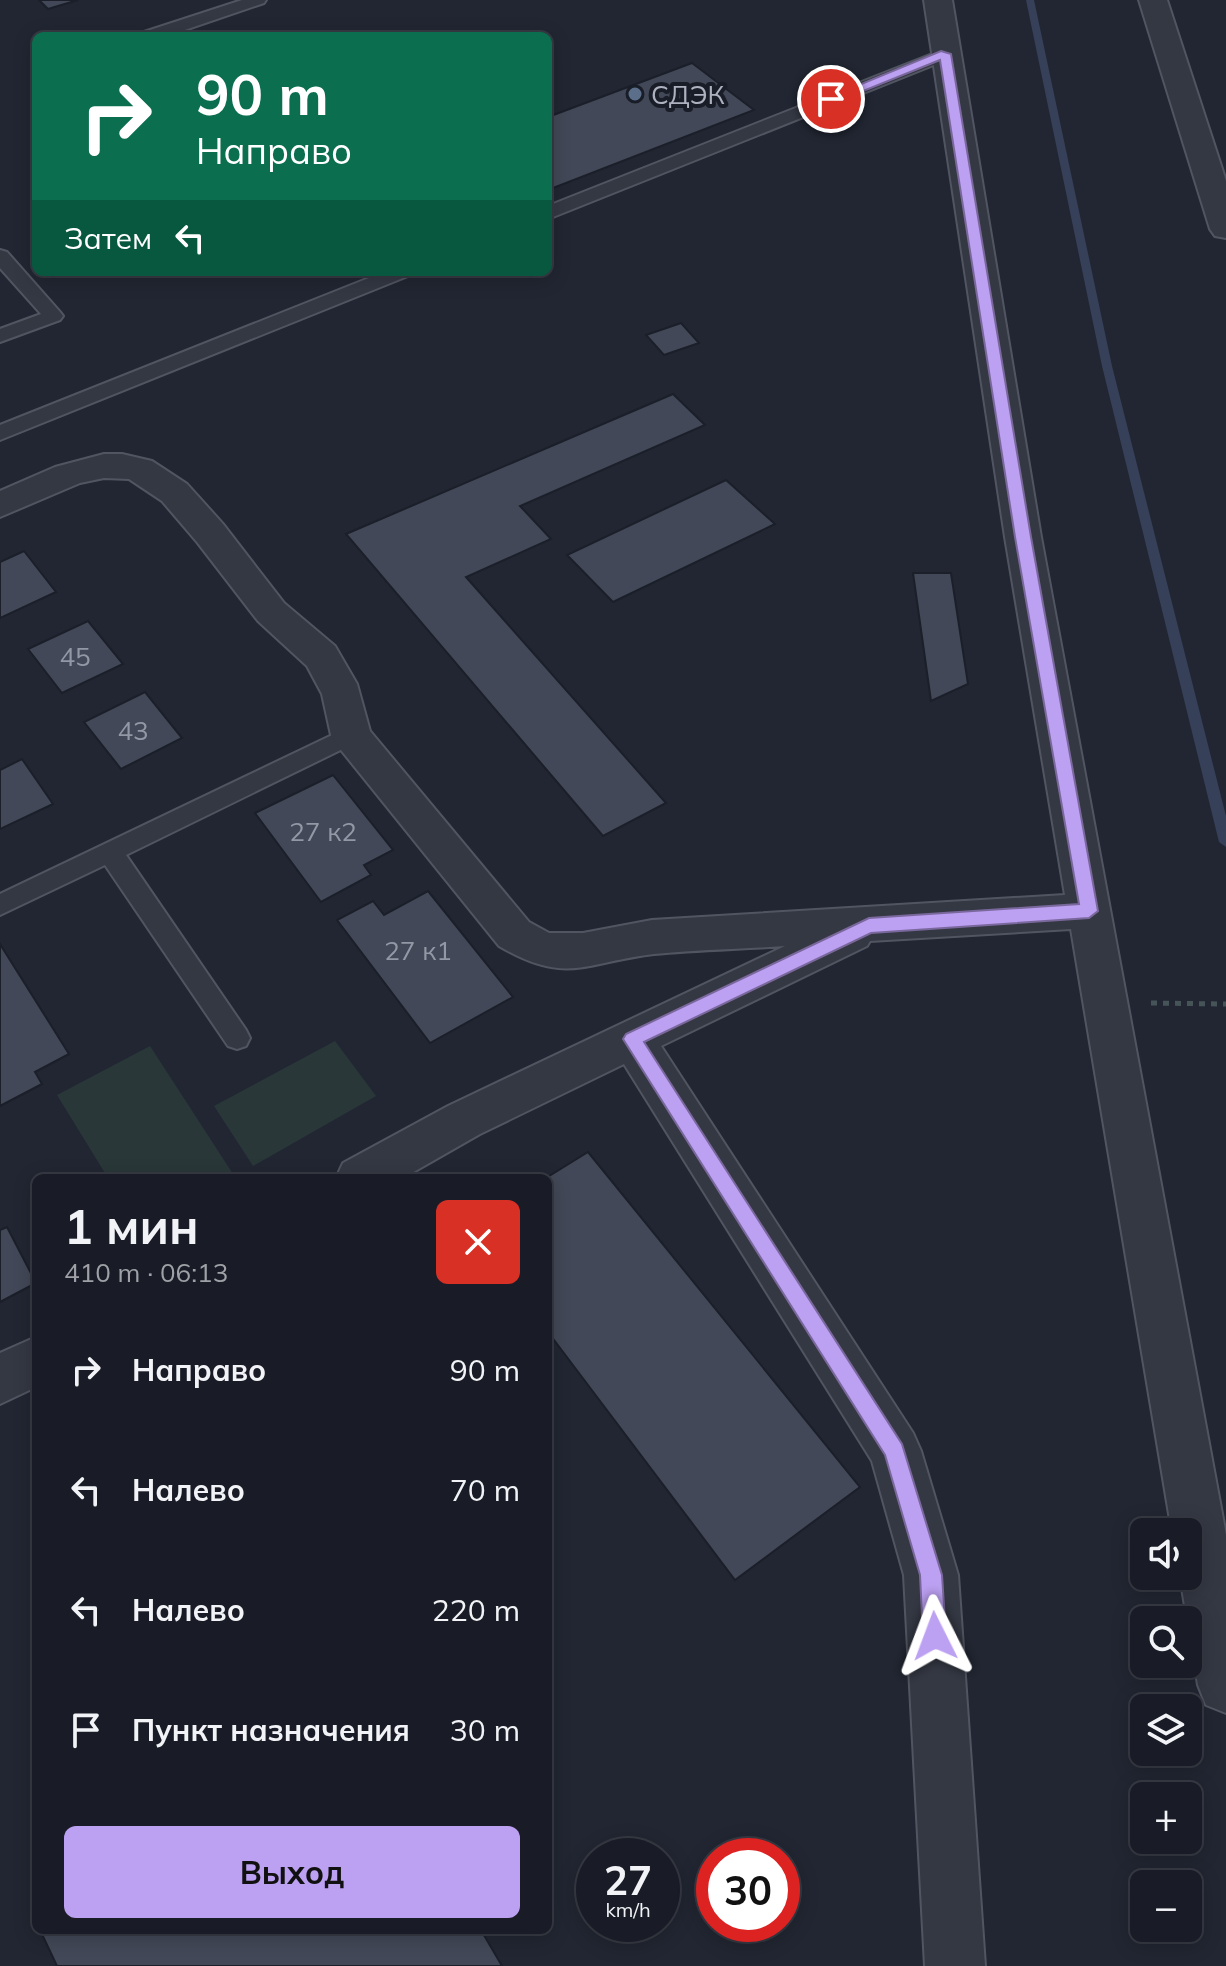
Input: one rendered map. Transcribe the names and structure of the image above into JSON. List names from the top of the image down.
{
  "places": ["СДЭК"],
  "house_numbers": [
    "45",
    "43",
    "27 к2",
    "27 к1"
  ],
  "page": {
    "turn": ["90 m", "Направо"],
    "then": "Затем",
    "heading": ["1 мин", "410 m · 06:13"],
    "list": [
      {
        "name": "Направо",
        "value": "90 m"
      },
      {
        "name": "Налево",
        "value": "70 m"
      },
      {
        "name": "Налево",
        "value": "220 m"
      },
      {
        "name": "Пункт назначения",
        "value": "30 m"
      }
    ],
    "map_buttons": ["+", "−"],
    "buttons": "Выход",
    "speed": "27 km/h",
    "limit": "30"
  }
}
